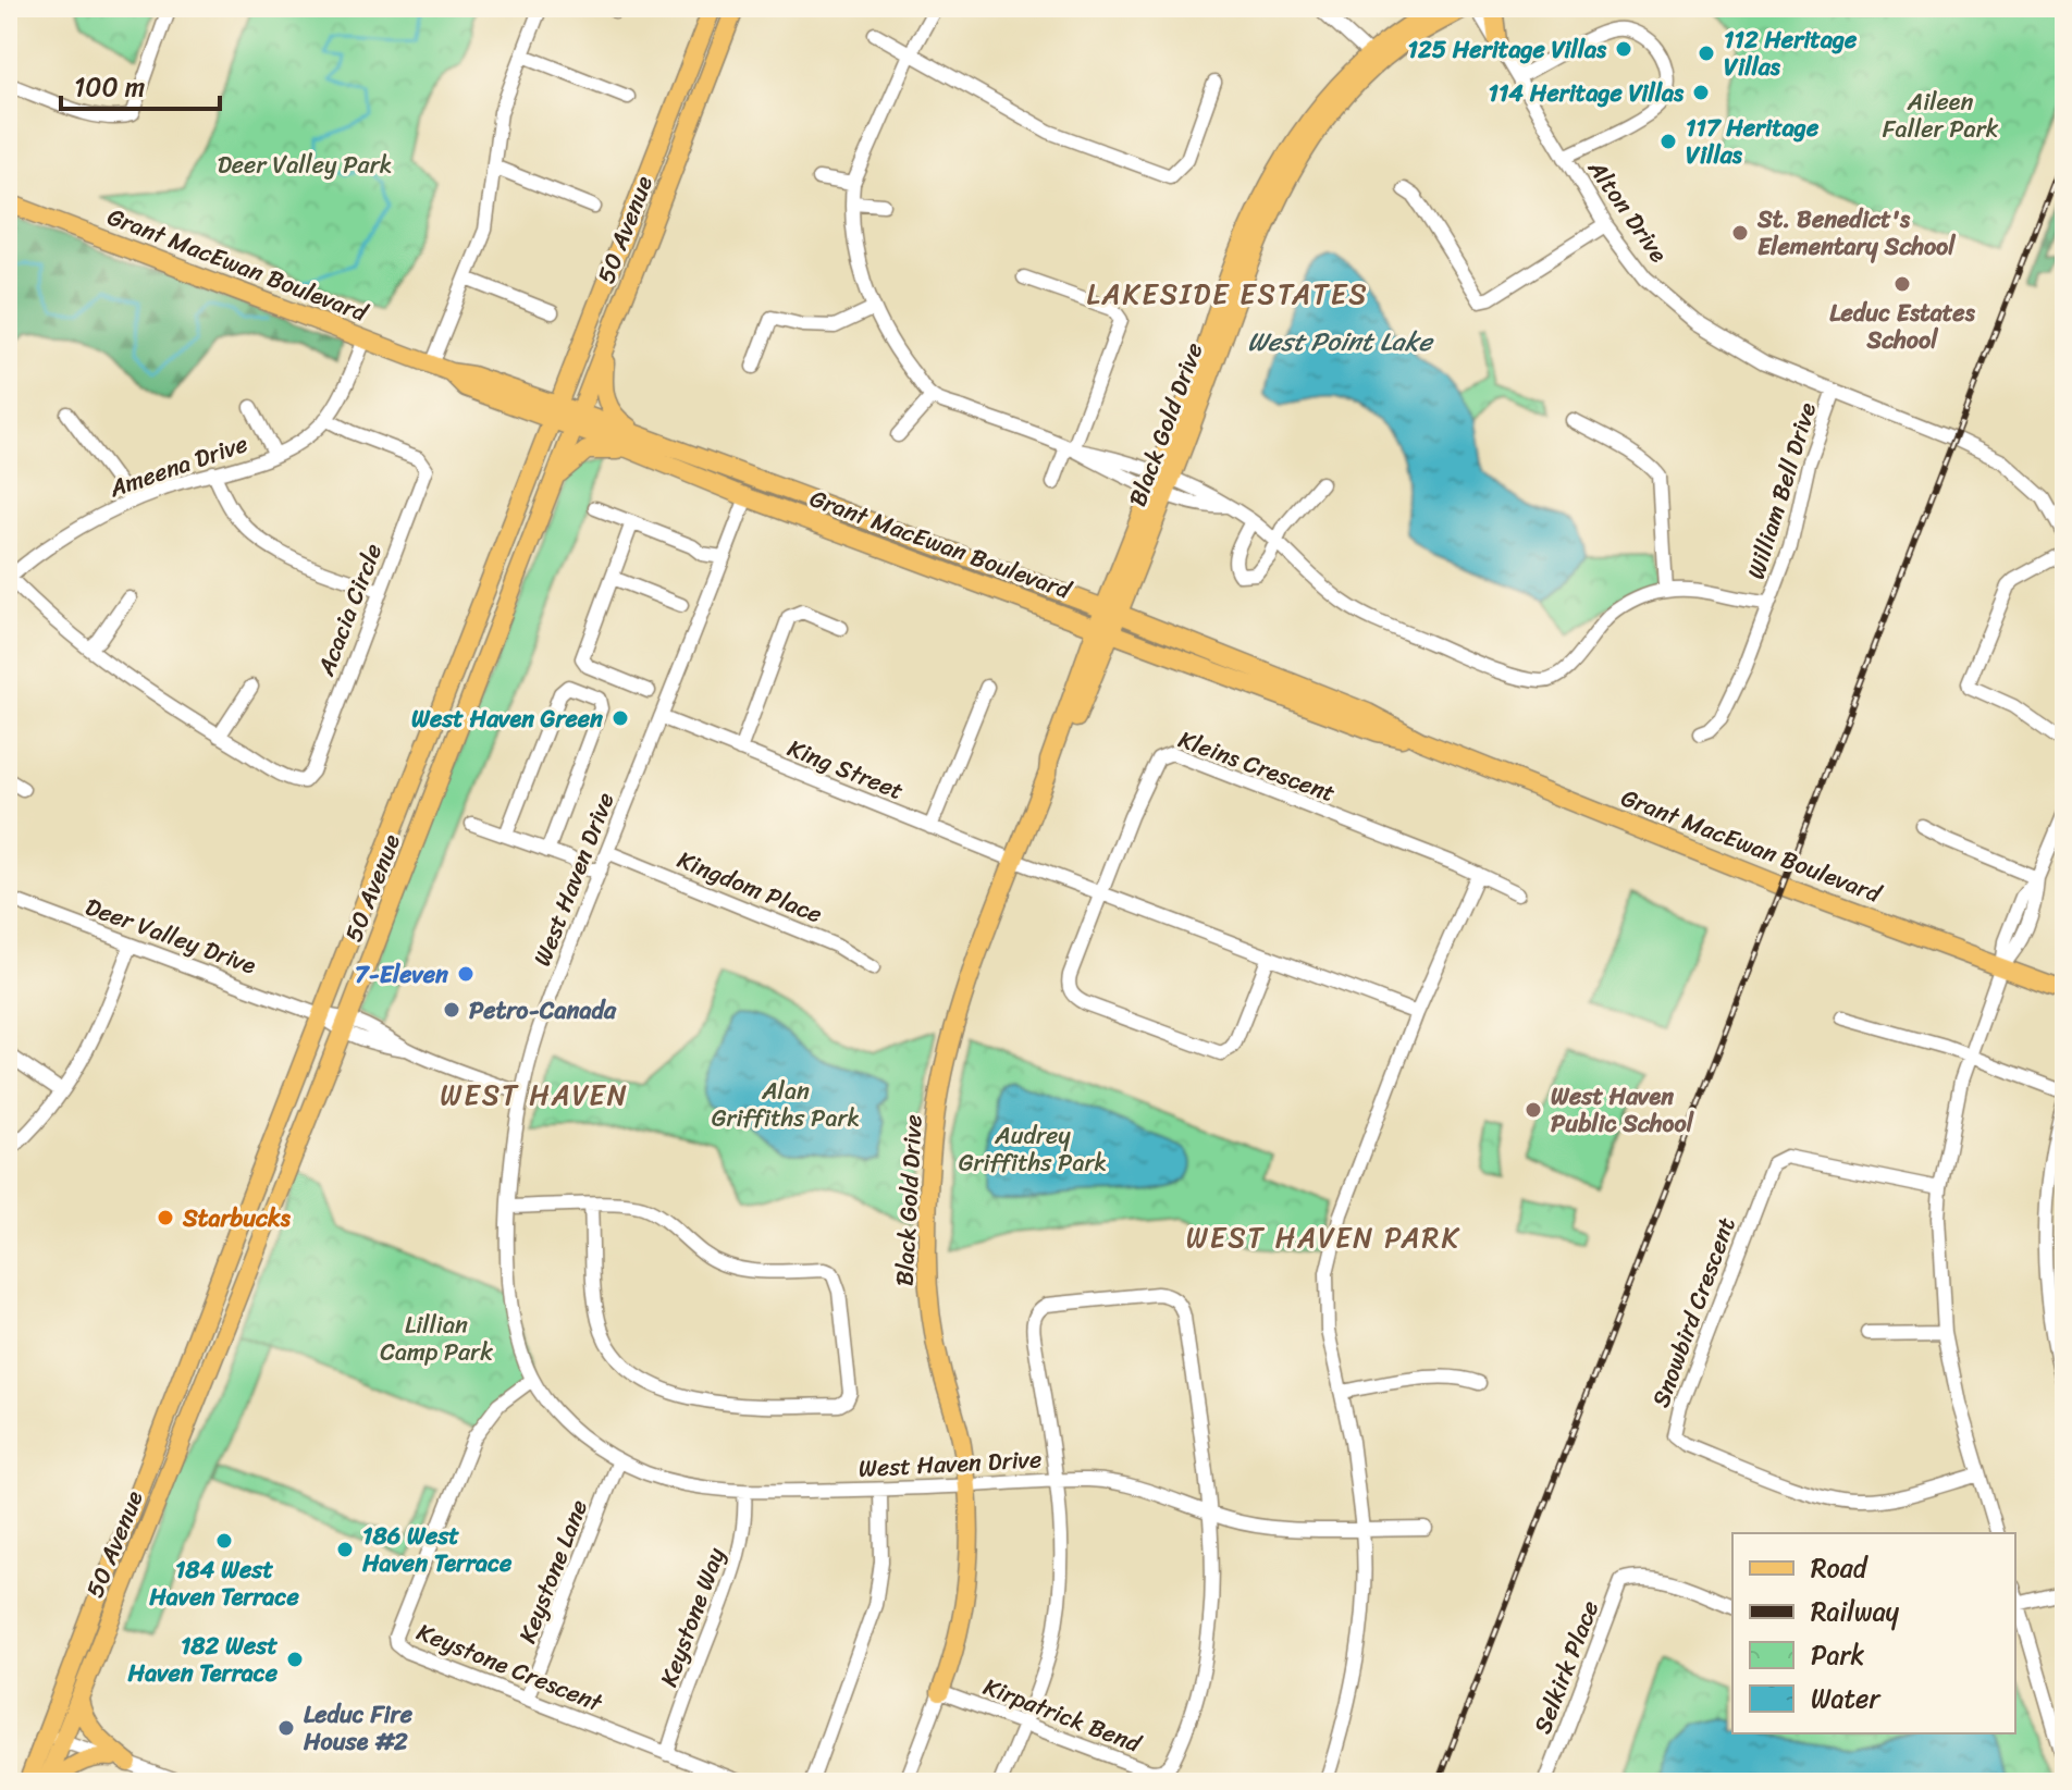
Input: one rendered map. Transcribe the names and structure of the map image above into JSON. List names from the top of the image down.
{
  "streets": {
    "main road": ["50 Avenue", "Grant MacEwan Boulevard", "Black Gold Drive"],
    "street": [
      "Alton Drive",
      "Ameena Drive",
      "William Bell Drive",
      "Acacia Circle",
      "Kleins Crescent",
      "King Street",
      "West Haven Drive",
      "Kingdom Place",
      "Deer Valley Drive",
      "Snowbird Crescent",
      "Keystone Lane",
      "Keystone Way",
      "Keystone Crescent",
      "Selkirk Place",
      "Kirpatrick Bend"
    ]
  },
  "crossings": [
    ["Alton Drive", "William Bell Drive"],
    ["50 Avenue", "Grant MacEwan Boulevard"],
    ["50 Avenue", "Deer Valley Drive"],
    ["Grant MacEwan Boulevard", "Black Gold Drive"],
    ["Grant MacEwan Boulevard", "Ameena Drive"],
    ["Grant MacEwan Boulevard", "West Haven Drive"],
    ["Black Gold Drive", "William Bell Drive"],
    ["Black Gold Drive", "King Street"],
    ["Black Gold Drive", "West Haven Drive"],
    ["Black Gold Drive", "Kirpatrick Bend"],
    ["Ameena Drive", "Acacia Circle"],
    ["King Street", "West Haven Drive"],
    ["West Haven Drive", "Kingdom Place"],
    ["West Haven Drive", "Keystone Lane"],
    ["West Haven Drive", "Keystone Way"],
    ["West Haven Drive", "Keystone Crescent"],
    ["West Haven Drive", "Kirpatrick Bend"],
    ["Keystone Lane", "Keystone Crescent"],
    ["Keystone Way", "Keystone Crescent"]
  ],
  "districts": ["LAKESIDE ESTATES", "WEST HAVEN", "WEST HAVEN PARK"],
  "water": ["West Point Lake"],
  "parks": [
    "Aileen Faller Park",
    "Deer Valley Park",
    "Alan Griffiths Park",
    "Audrey Griffiths Park",
    "Lillian Camp Park"
  ],
  "places": [
    "125 Heritage Villas",
    "112 Heritage Villas",
    "114 Heritage Villas",
    "117 Heritage Villas",
    "St. Benedict's Elementary School",
    "Leduc Estates School",
    "West Haven Green",
    "7-Eleven",
    "Petro-Canada",
    "West Haven Public School",
    "Starbucks",
    "184 West Haven Terrace",
    "186 West Haven Terrace",
    "182 West Haven Terrace",
    "Leduc Fire House #2"
  ],
  "legend": [
    "Road",
    "Railway",
    "Park",
    "Water"
  ],
  "scale_bar": "100 m"
}
